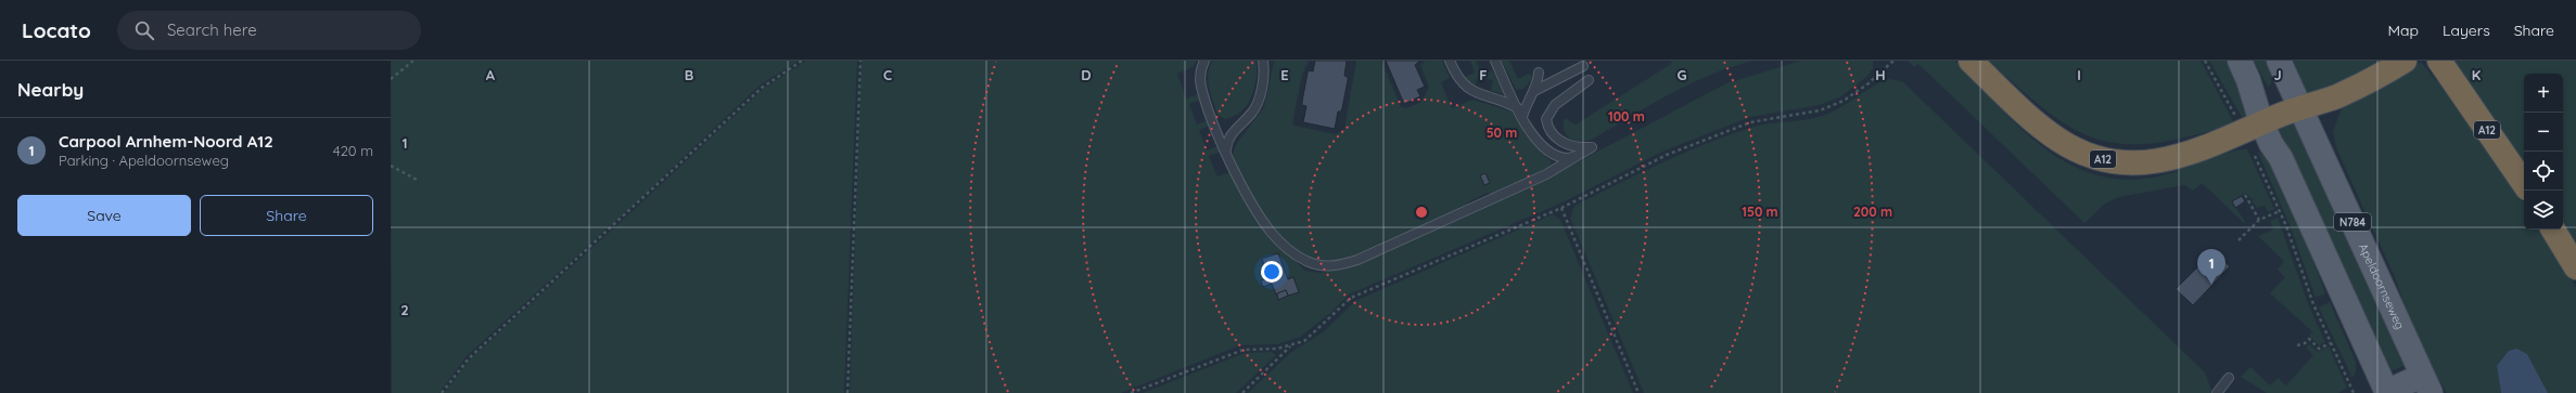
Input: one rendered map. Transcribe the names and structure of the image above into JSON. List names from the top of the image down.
{
  "streets": {
    "highway": ["A12"],
    "main road": ["N784", "Apeldoornseweg"]
  },
  "page": {
    "header": "Locato",
    "search": "Search here",
    "nav": ["Map", "Layers", "Share"],
    "heading": "Nearby",
    "map_buttons": ["+", "−"],
    "list": [
      {
        "mark": "1",
        "name": "Carpool Arnhem-Noord A12",
        "note": "Parking · Apeldoornseweg",
        "value": "420 m"
      }
    ],
    "buttons": ["Save", "Share"],
    "pins": "1"
  },
  "grid": {
    "columns": [
      "A",
      "B",
      "C",
      "D",
      "E",
      "F",
      "G",
      "H",
      "I",
      "J",
      "K"
    ],
    "rows": ["1", "2"]
  },
  "rings": [
    "100 m",
    "50 m",
    "150 m",
    "200 m"
  ]
}
